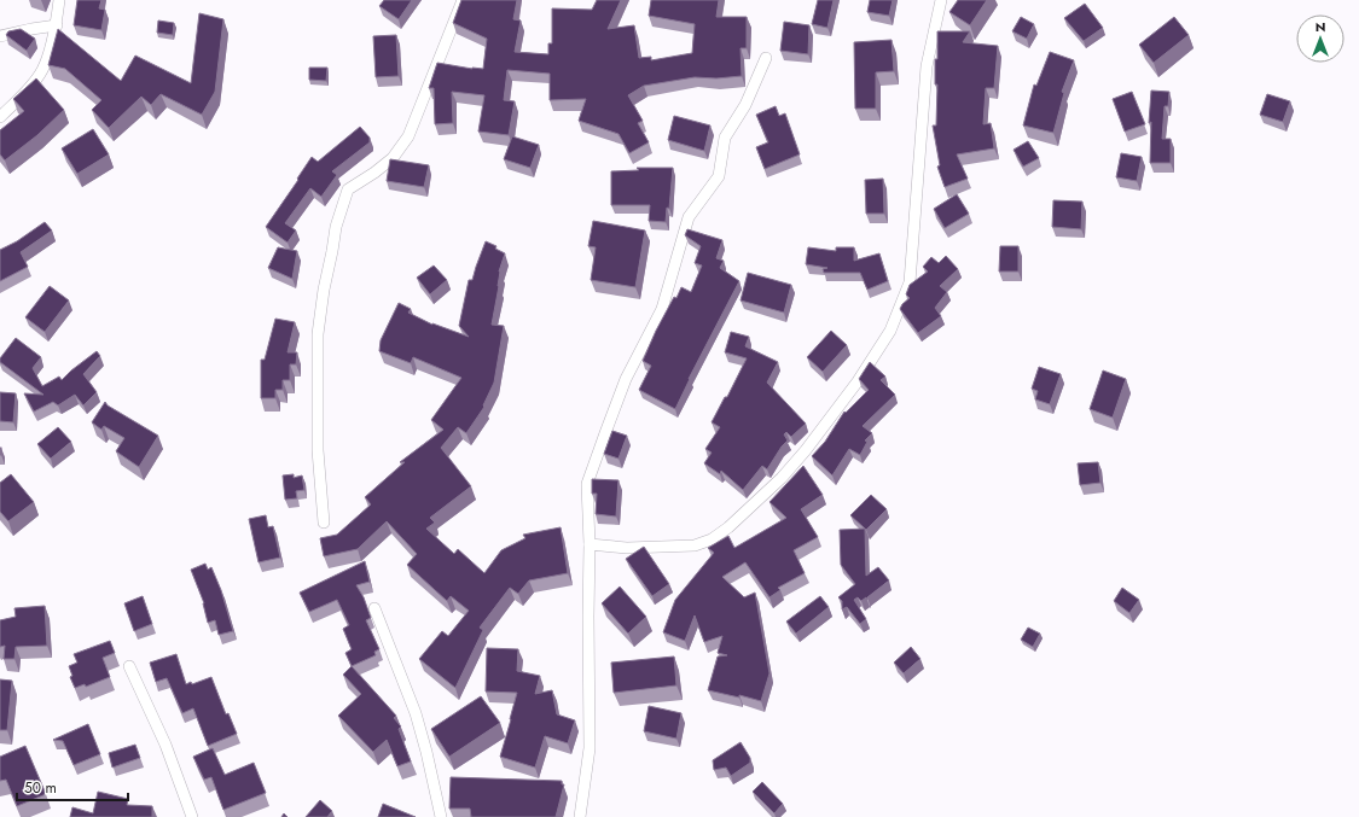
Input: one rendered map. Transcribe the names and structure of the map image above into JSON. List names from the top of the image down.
{
  "scale_bar": "50 m",
  "north": "top"
}
